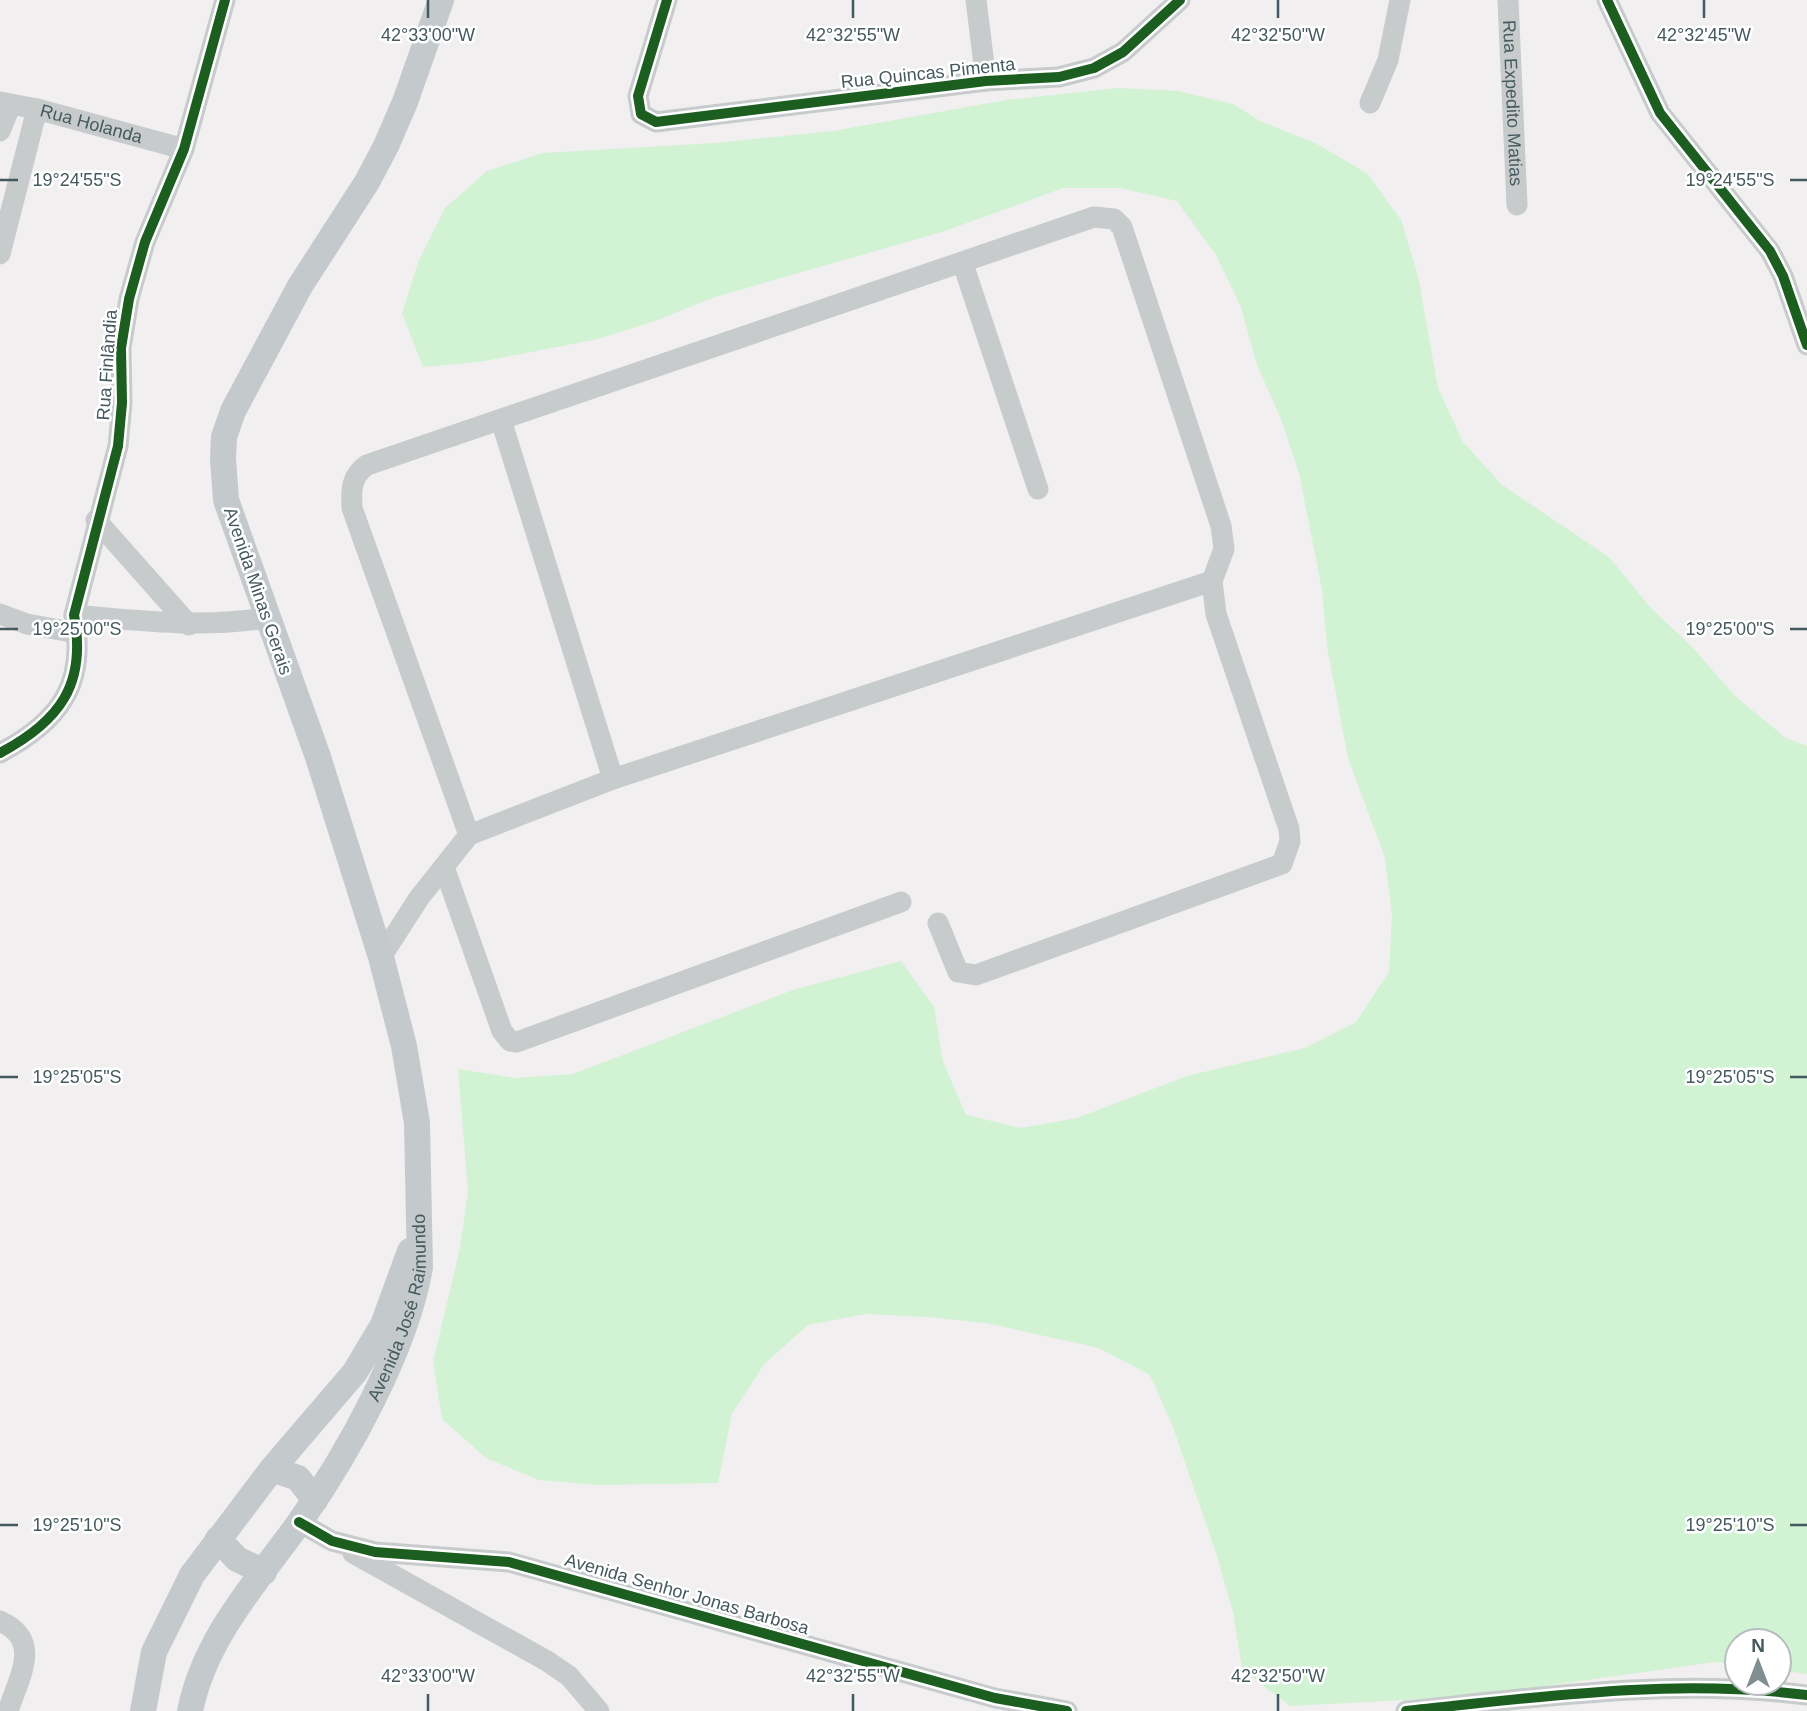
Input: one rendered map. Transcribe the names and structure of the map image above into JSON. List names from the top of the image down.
{
  "streets": {
    "main road": ["Avenida Minas Gerais", "Avenida José Raimundo"],
    "street": [
      "Rua Quincas Pimenta",
      "Rua Expedito Matias",
      "Rua Holanda",
      "Rua Finlândia",
      "Avenida Senhor Jonas Barbosa"
    ]
  },
  "crossings": [
    ["Rua Holanda", "Rua Finlândia"],
    ["Avenida Minas Gerais", "Avenida José Raimundo"],
    ["Avenida José Raimundo", "Avenida Senhor Jonas Barbosa"]
  ],
  "north": "top",
  "coordinates": [
    "42°33'00\"W",
    "42°32'55\"W",
    "42°32'50\"W",
    "42°32'45\"W",
    "19°24'55\"S",
    "19°25'00\"S",
    "19°25'05\"S",
    "19°25'10\"S"
  ]
}
